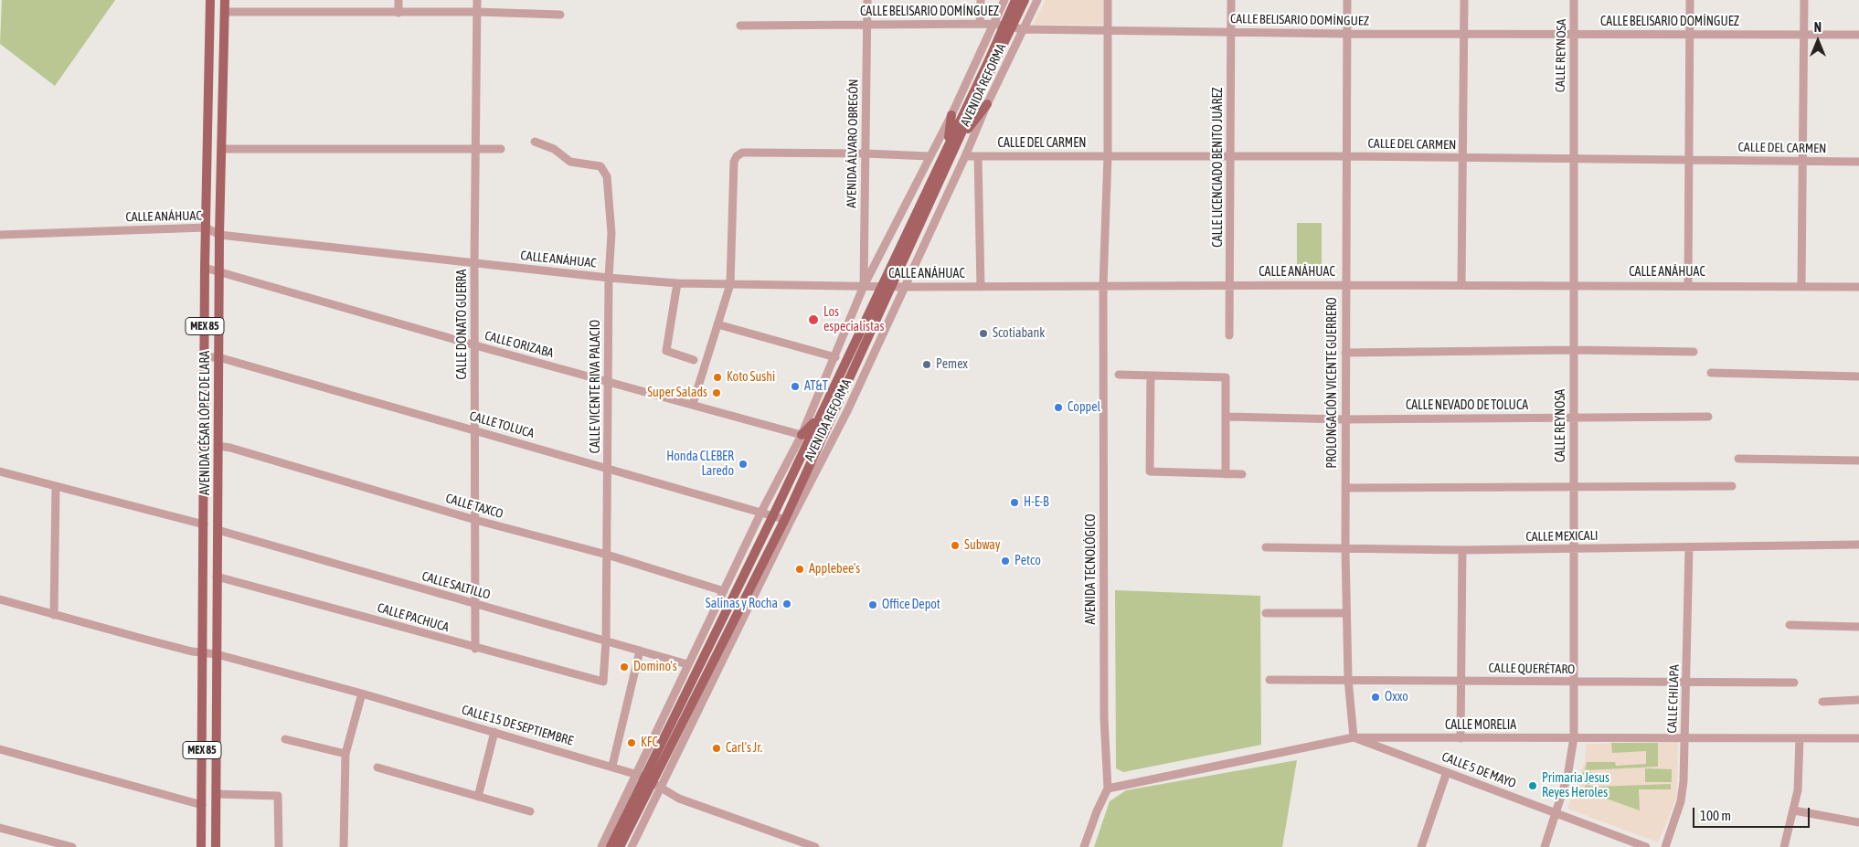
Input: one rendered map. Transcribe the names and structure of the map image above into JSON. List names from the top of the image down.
{
  "streets": {
    "main road": ["AVENIDA REFORMA", "MEX 85", "AVENIDA CÉSAR LÓPEZ DE LARA"],
    "street": [
      "CALLE BELISARIO DOMÍNGUEZ",
      "CALLE REYNOSA",
      "AVENIDA ÁLVARO OBREGÓN",
      "CALLE DEL CARMEN",
      "CALLE LICENCIADO BENITO JUÁREZ",
      "CALLE ANÁHUAC",
      "CALLE DONATO GUERRA",
      "CALLE ORIZABA",
      "PROLONGACIÓN VICENTE GUERRERO",
      "CALLE VICENTE RIVA PALACIO",
      "CALLE NEVADO DE TOLUCA",
      "CALLE TOLUCA",
      "CALLE TAXCO",
      "CALLE MEXICALI",
      "AVENIDA TECNOLÓGICO",
      "CALLE SALTILLO",
      "CALLE PACHUCA",
      "CALLE QUERÉTARO",
      "CALLE CHILAPA",
      "CALLE 15 DE SEPTIEMBRE",
      "CALLE MORELIA",
      "CALLE 5 DE MAYO"
    ]
  },
  "crossings": [
    ["CALLE BELISARIO DOMÍNGUEZ", "CALLE REYNOSA"],
    ["CALLE BELISARIO DOMÍNGUEZ", "AVENIDA REFORMA"],
    ["CALLE BELISARIO DOMÍNGUEZ", "AVENIDA ÁLVARO OBREGÓN"],
    ["CALLE BELISARIO DOMÍNGUEZ", "CALLE LICENCIADO BENITO JUÁREZ"],
    ["CALLE BELISARIO DOMÍNGUEZ", "PROLONGACIÓN VICENTE GUERRERO"],
    ["CALLE BELISARIO DOMÍNGUEZ", "AVENIDA TECNOLÓGICO"],
    ["CALLE REYNOSA", "CALLE DEL CARMEN"],
    ["CALLE REYNOSA", "CALLE ANÁHUAC"],
    ["CALLE REYNOSA", "CALLE NEVADO DE TOLUCA"],
    ["CALLE REYNOSA", "CALLE MEXICALI"],
    ["CALLE REYNOSA", "CALLE QUERÉTARO"],
    ["CALLE REYNOSA", "CALLE MORELIA"],
    ["CALLE REYNOSA", "CALLE 5 DE MAYO"],
    ["AVENIDA REFORMA", "AVENIDA ÁLVARO OBREGÓN"],
    ["AVENIDA REFORMA", "CALLE DEL CARMEN"],
    ["AVENIDA REFORMA", "CALLE ANÁHUAC"],
    ["AVENIDA REFORMA", "CALLE ORIZABA"],
    ["AVENIDA REFORMA", "CALLE TOLUCA"],
    ["AVENIDA REFORMA", "CALLE TAXCO"],
    ["AVENIDA REFORMA", "CALLE SALTILLO"],
    ["AVENIDA REFORMA", "CALLE 15 DE SEPTIEMBRE"],
    ["AVENIDA ÁLVARO OBREGÓN", "CALLE ANÁHUAC"],
    ["CALLE DEL CARMEN", "CALLE LICENCIADO BENITO JUÁREZ"],
    ["CALLE DEL CARMEN", "PROLONGACIÓN VICENTE GUERRERO"],
    ["CALLE DEL CARMEN", "AVENIDA TECNOLÓGICO"],
    ["CALLE LICENCIADO BENITO JUÁREZ", "CALLE ANÁHUAC"],
    ["CALLE ANÁHUAC", "CALLE DONATO GUERRA"],
    ["CALLE ANÁHUAC", "PROLONGACIÓN VICENTE GUERRERO"],
    ["CALLE ANÁHUAC", "CALLE VICENTE RIVA PALACIO"],
    ["CALLE ANÁHUAC", "AVENIDA CÉSAR LÓPEZ DE LARA"],
    ["CALLE ANÁHUAC", "AVENIDA TECNOLÓGICO"],
    ["CALLE DONATO GUERRA", "CALLE ORIZABA"],
    ["CALLE DONATO GUERRA", "CALLE TOLUCA"],
    ["CALLE DONATO GUERRA", "CALLE TAXCO"],
    ["CALLE DONATO GUERRA", "CALLE SALTILLO"],
    ["CALLE DONATO GUERRA", "CALLE PACHUCA"],
    ["CALLE ORIZABA", "CALLE VICENTE RIVA PALACIO"],
    ["CALLE ORIZABA", "AVENIDA CÉSAR LÓPEZ DE LARA"],
    ["PROLONGACIÓN VICENTE GUERRERO", "CALLE NEVADO DE TOLUCA"],
    ["PROLONGACIÓN VICENTE GUERRERO", "CALLE MEXICALI"],
    ["PROLONGACIÓN VICENTE GUERRERO", "CALLE QUERÉTARO"],
    ["PROLONGACIÓN VICENTE GUERRERO", "CALLE MORELIA"],
    ["PROLONGACIÓN VICENTE GUERRERO", "CALLE 5 DE MAYO"],
    ["CALLE VICENTE RIVA PALACIO", "CALLE TOLUCA"],
    ["CALLE VICENTE RIVA PALACIO", "CALLE TAXCO"],
    ["CALLE VICENTE RIVA PALACIO", "CALLE SALTILLO"],
    ["CALLE VICENTE RIVA PALACIO", "CALLE PACHUCA"],
    ["AVENIDA CÉSAR LÓPEZ DE LARA", "CALLE TOLUCA"],
    ["AVENIDA CÉSAR LÓPEZ DE LARA", "CALLE TAXCO"],
    ["AVENIDA CÉSAR LÓPEZ DE LARA", "CALLE SALTILLO"],
    ["AVENIDA CÉSAR LÓPEZ DE LARA", "CALLE PACHUCA"],
    ["AVENIDA CÉSAR LÓPEZ DE LARA", "CALLE 15 DE SEPTIEMBRE"],
    ["CALLE MEXICALI", "CALLE CHILAPA"],
    ["AVENIDA TECNOLÓGICO", "CALLE MORELIA"],
    ["CALLE QUERÉTARO", "CALLE CHILAPA"],
    ["CALLE CHILAPA", "CALLE MORELIA"],
    ["CALLE MORELIA", "CALLE 5 DE MAYO"]
  ],
  "places": [
    "Los especialistas",
    "Scotiabank",
    "Pemex",
    "Koto Sushi",
    "AT&T",
    "Super Salads",
    "Coppel",
    "Honda CLEBER Laredo",
    "H-E-B",
    "Subway",
    "Petco",
    "Applebee's",
    "Salinas y Rocha",
    "Office Depot",
    "Domino's",
    "Oxxo",
    "KFC",
    "Carl's Jr.",
    "Primaria Jesus Reyes Heroles"
  ],
  "scale_bar": "100 m",
  "north": "top"
}
